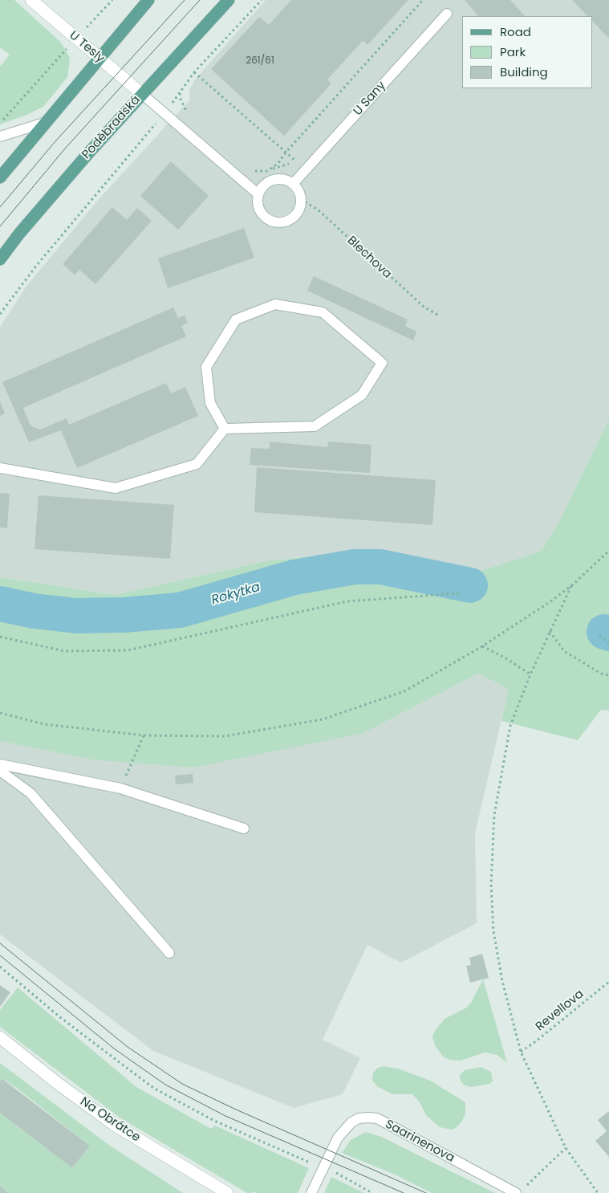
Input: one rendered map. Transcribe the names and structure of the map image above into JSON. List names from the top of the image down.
{
  "streets": {
    "main road": ["Poděbradská"],
    "street": ["U Tesly", "Na Obrátce"],
    "lane": ["U Sany", "Saarinenova"],
    "path": ["Blechova", "Revellova"]
  },
  "crossings": [
    ["U Tesly", "Poděbradská"],
    ["U Sany", "Blechova"]
  ],
  "water": ["Rokytka"],
  "house_numbers": ["261/61"],
  "legend": ["Road", "Park", "Building"]
}
